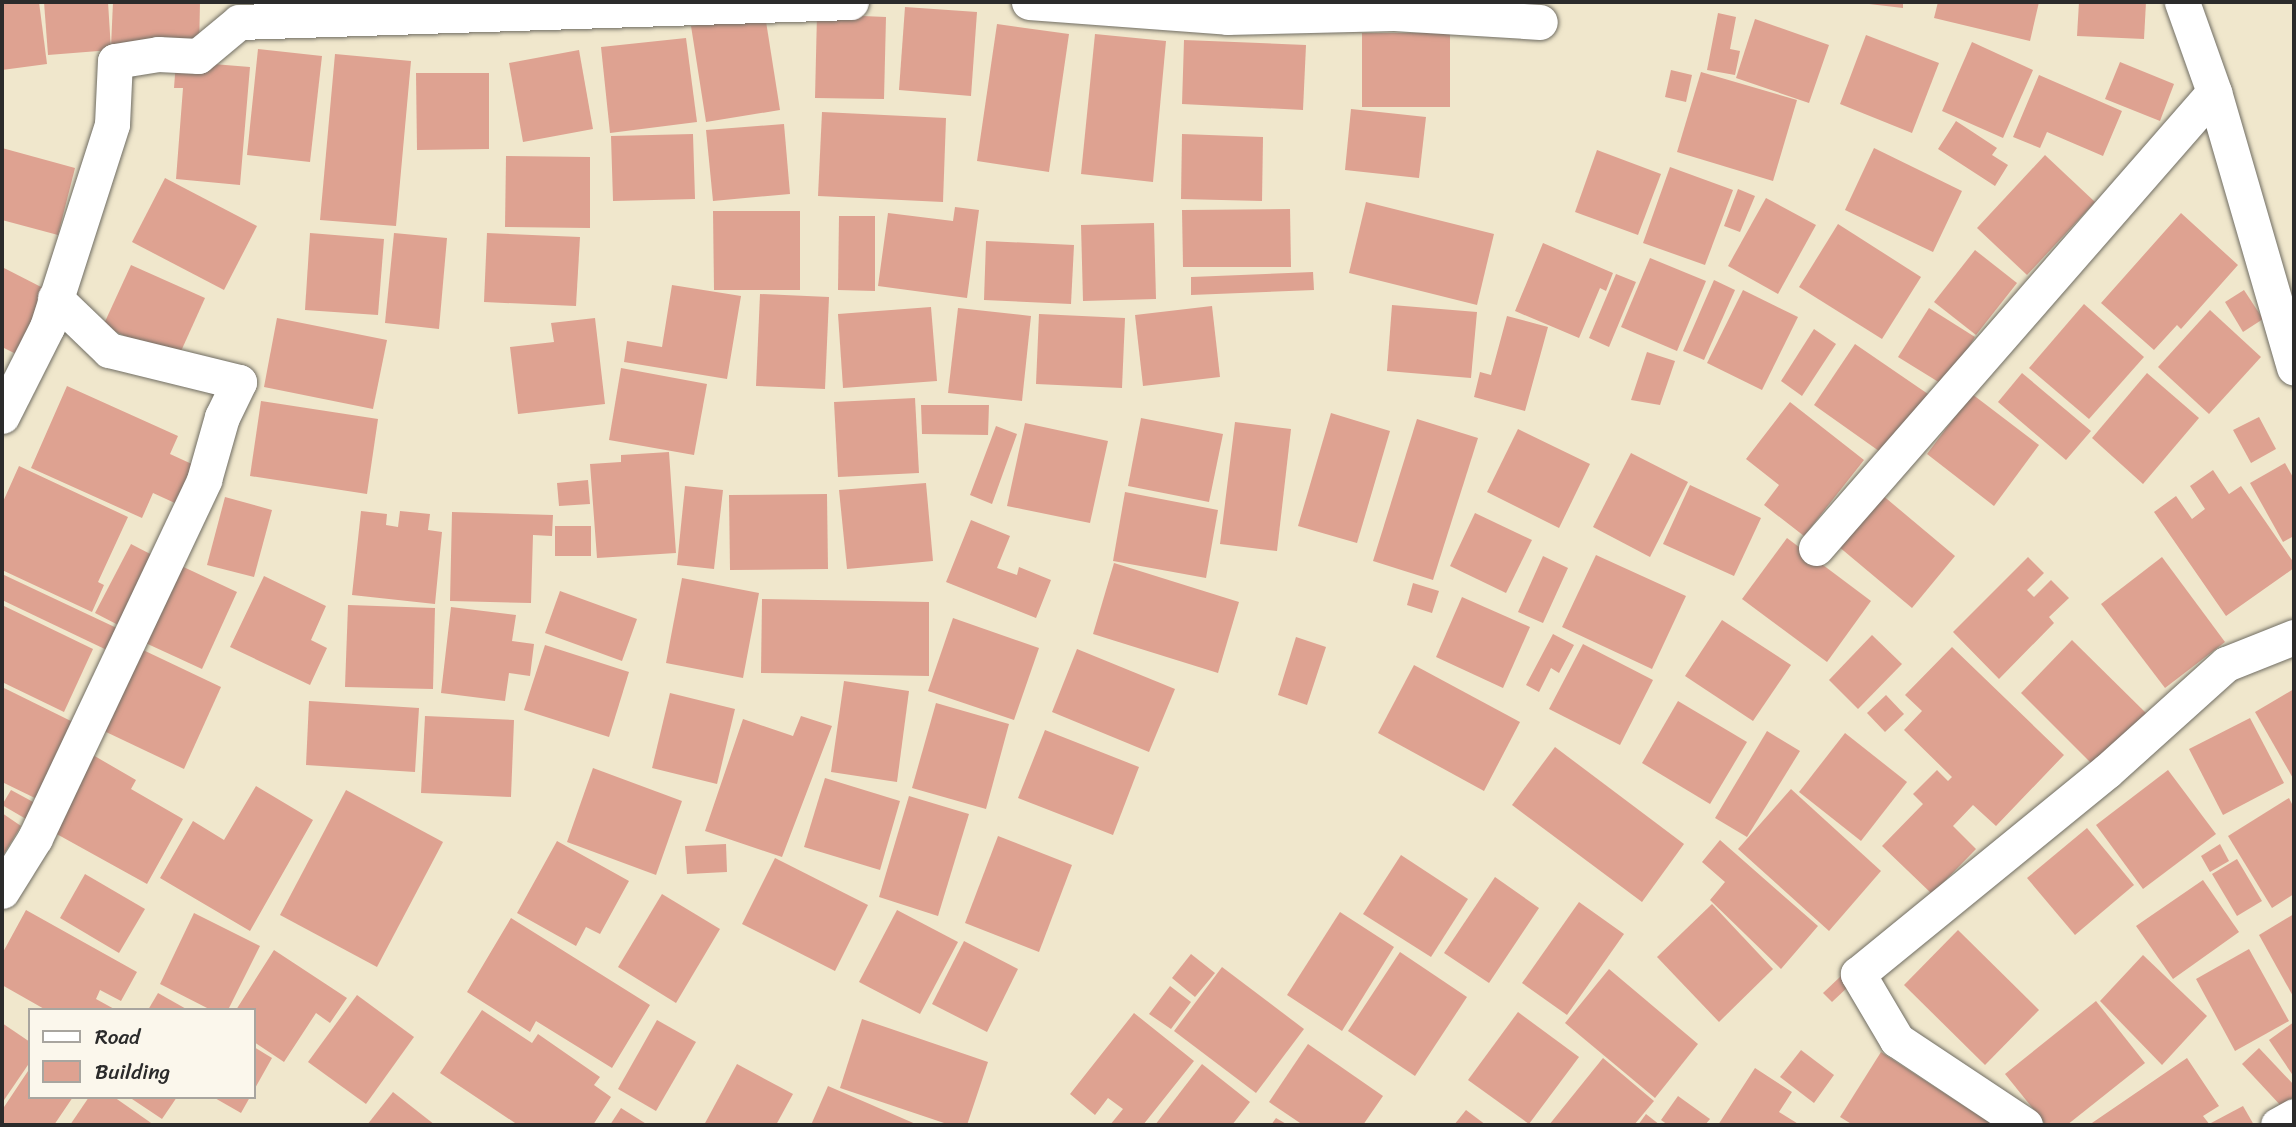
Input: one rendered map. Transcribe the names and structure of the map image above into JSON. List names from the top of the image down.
{
  "legend": ["Road", "Building"]
}
